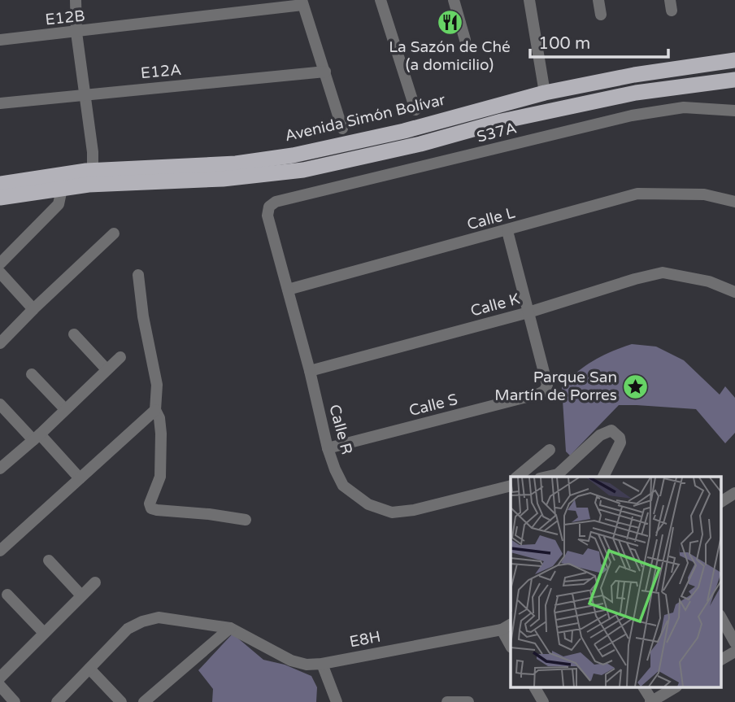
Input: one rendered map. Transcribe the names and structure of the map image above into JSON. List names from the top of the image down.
{
  "streets": {
    "highway": ["Avenida Simón Bolívar"],
    "street": [
      "E12B",
      "E12A",
      "S37A",
      "Calle L",
      "Calle K",
      "Calle S",
      "Calle R",
      "E8H"
    ]
  },
  "crossings": [
    ["S37A", "Calle R"],
    ["Calle L", "Calle R"],
    ["Calle K", "Calle S"],
    ["Calle K", "Calle R"],
    ["Calle S", "Calle R"]
  ],
  "places": {
    "restaurant": ["La Sazón de Ché (a domicilio)"],
    "place": ["Parque San Martín de Porres"]
  },
  "scale_bar": "100 m"
}
